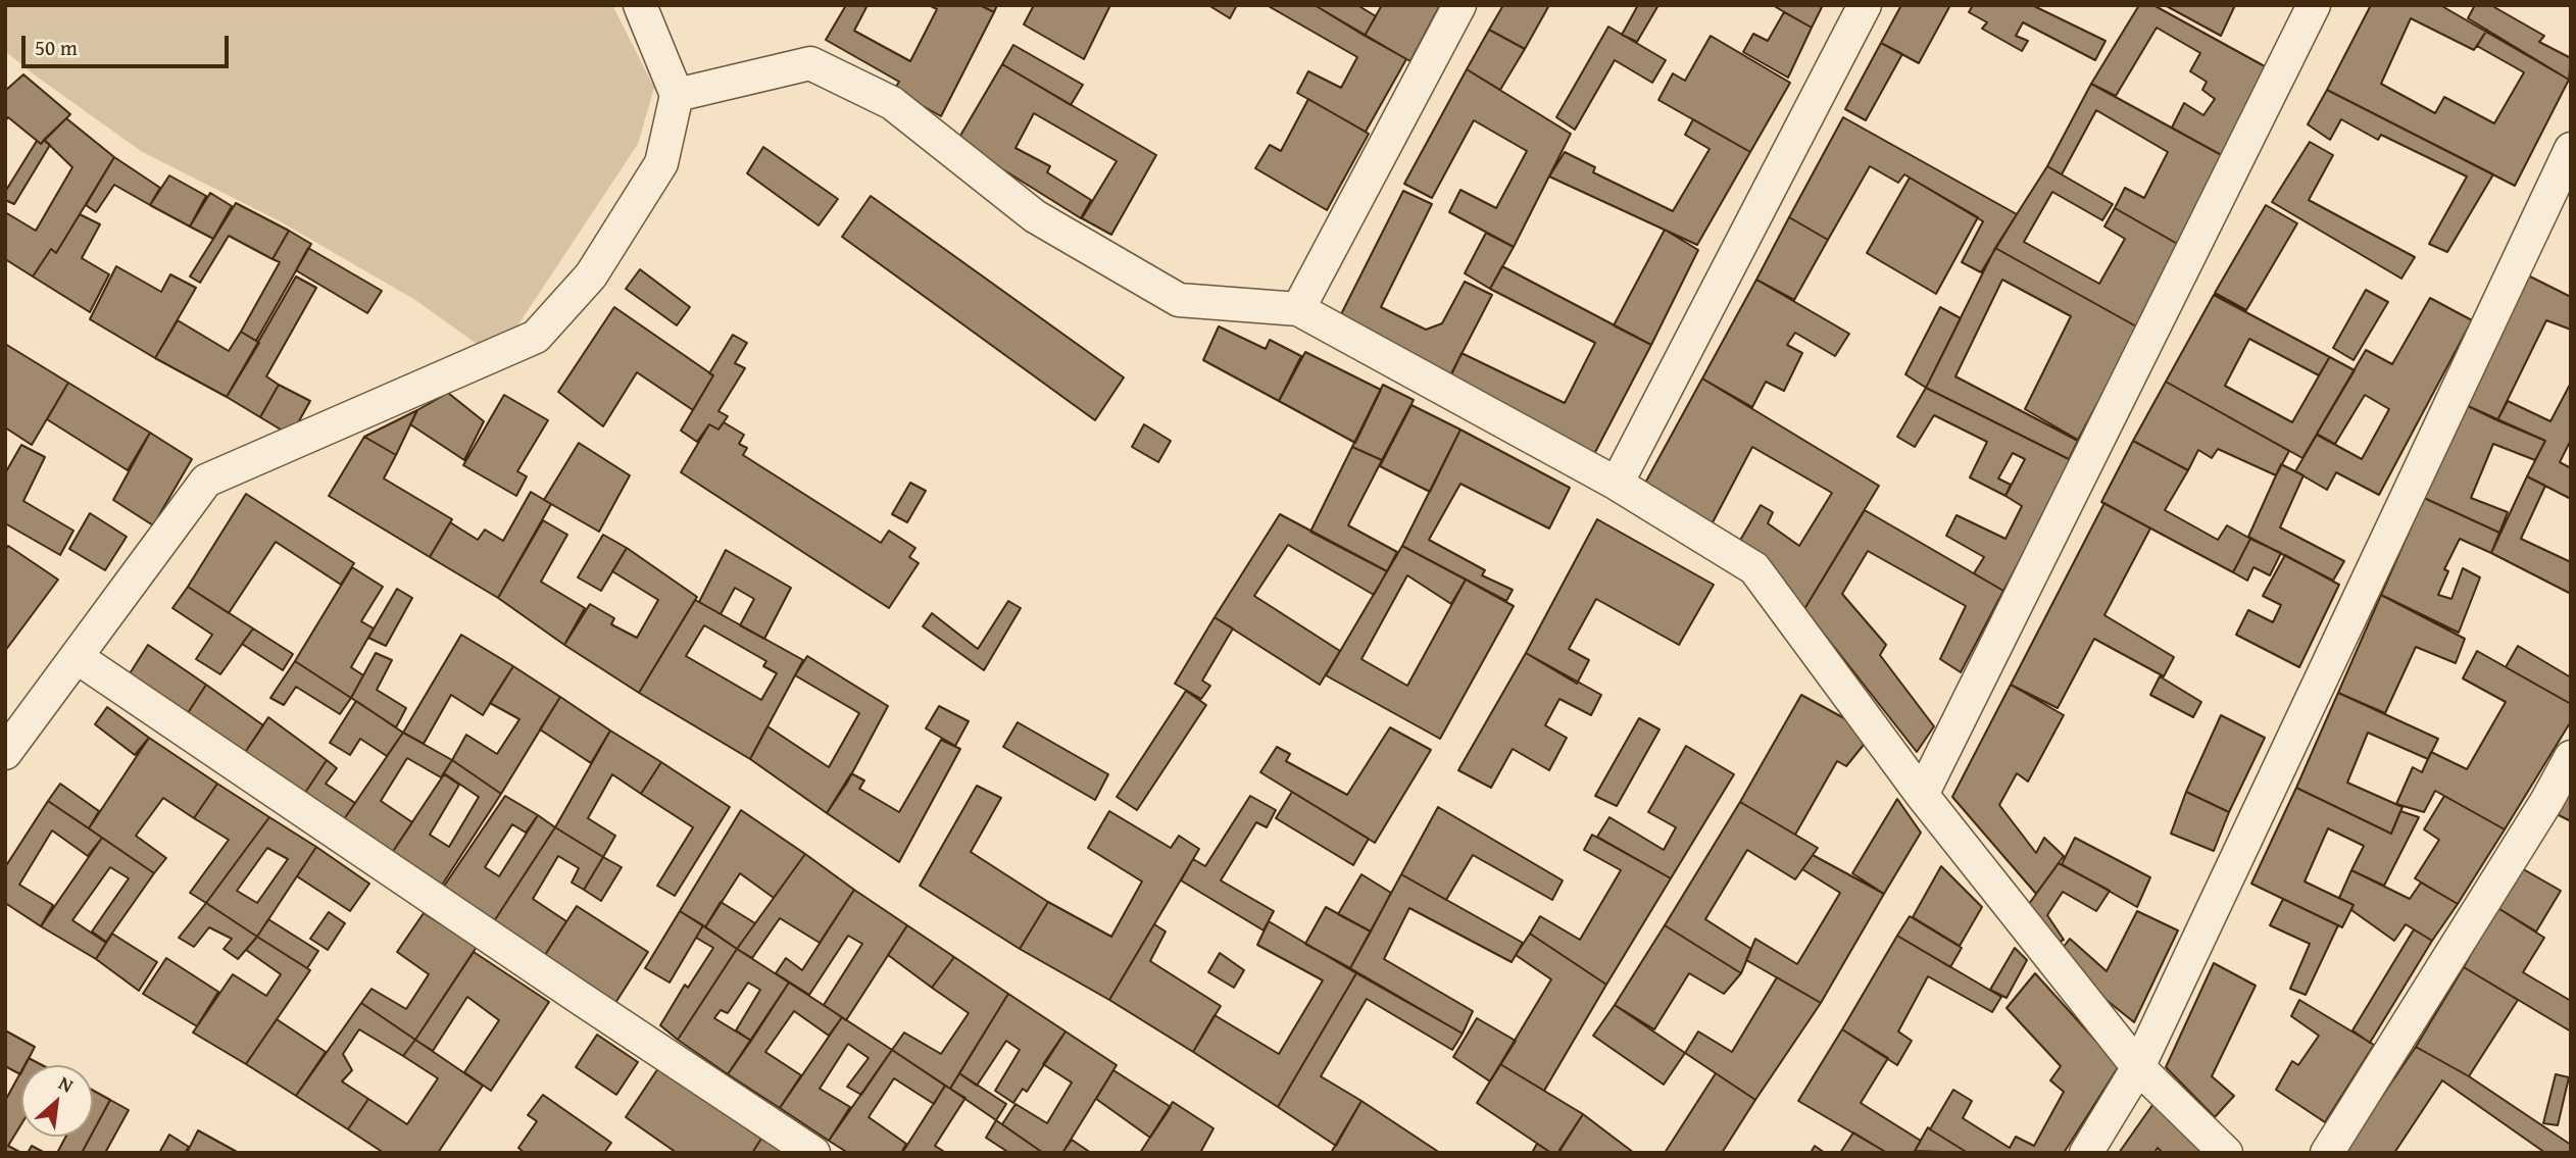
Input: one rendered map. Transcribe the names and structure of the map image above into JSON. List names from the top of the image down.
{
  "scale_bar": "50 m",
  "north": "top right"
}
